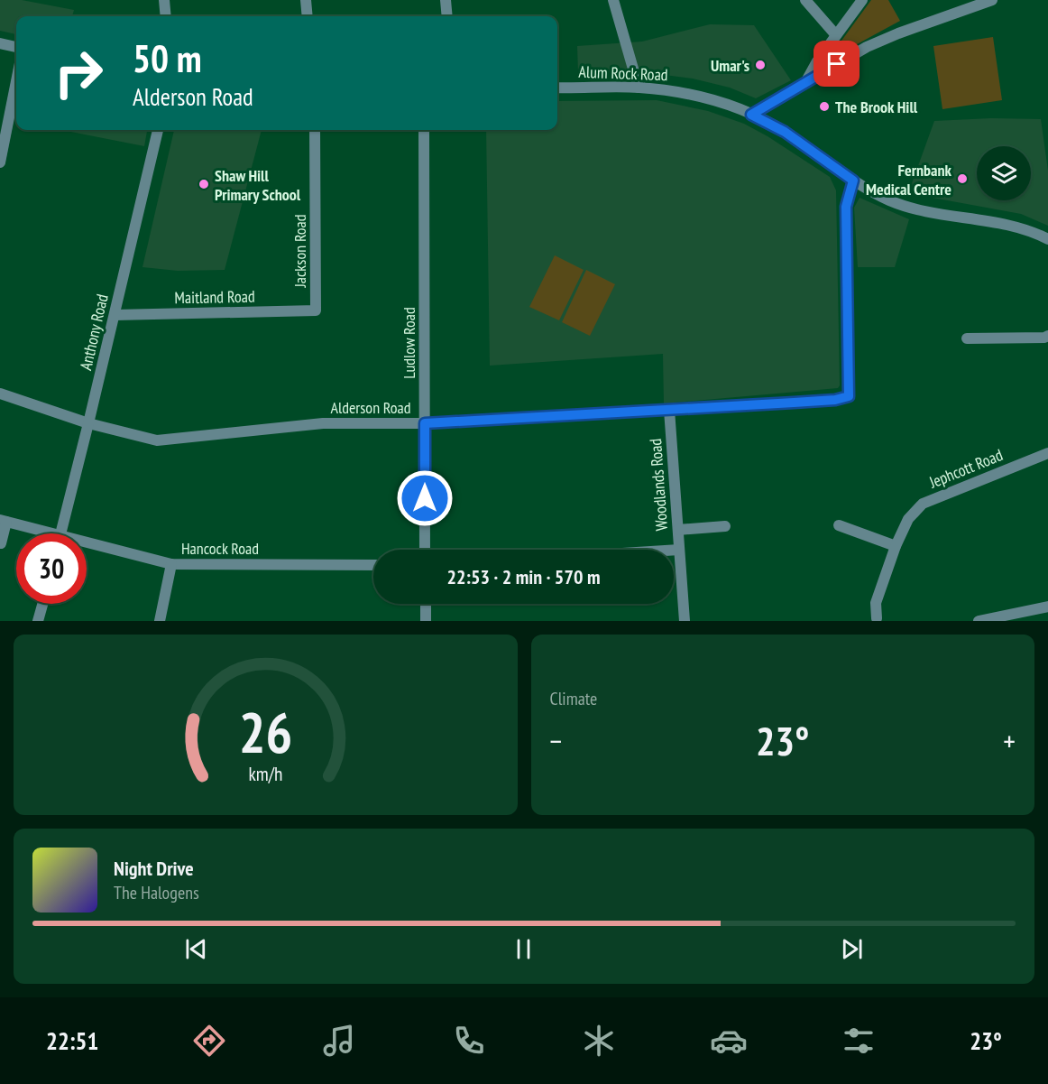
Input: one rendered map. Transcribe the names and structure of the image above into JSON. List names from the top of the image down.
{
  "streets": {
    "street": [
      "Alum Rock Road",
      "Jackson Road",
      "Maitland Road",
      "Anthony Road",
      "Ludlow Road",
      "Alderson Road",
      "Jephcott Road",
      "Woodlands Road",
      "Hancock Road"
    ]
  },
  "crossings": [
    ["Alum Rock Road", "Alderson Road"],
    ["Jackson Road", "Maitland Road"],
    ["Maitland Road", "Anthony Road"],
    ["Anthony Road", "Alderson Road"],
    ["Ludlow Road", "Alderson Road"],
    ["Alderson Road", "Woodlands Road"]
  ],
  "places": [
    "Umar's",
    "The Brook Hill",
    "Fernbank Medical Centre",
    "Shaw Hill Primary School"
  ],
  "page": {
    "turn": ["50 m", "Alderson Road"],
    "limit": "30",
    "trip": "22:53 · 2 min · 570 m",
    "tile": "Climate",
    "heat": ["−", "23°", "+"],
    "song": ["Night Drive", "The Halogens"],
    "tabs": ["22:51", "23°"],
    "gauge": ["26", "km/h"]
  }
}
